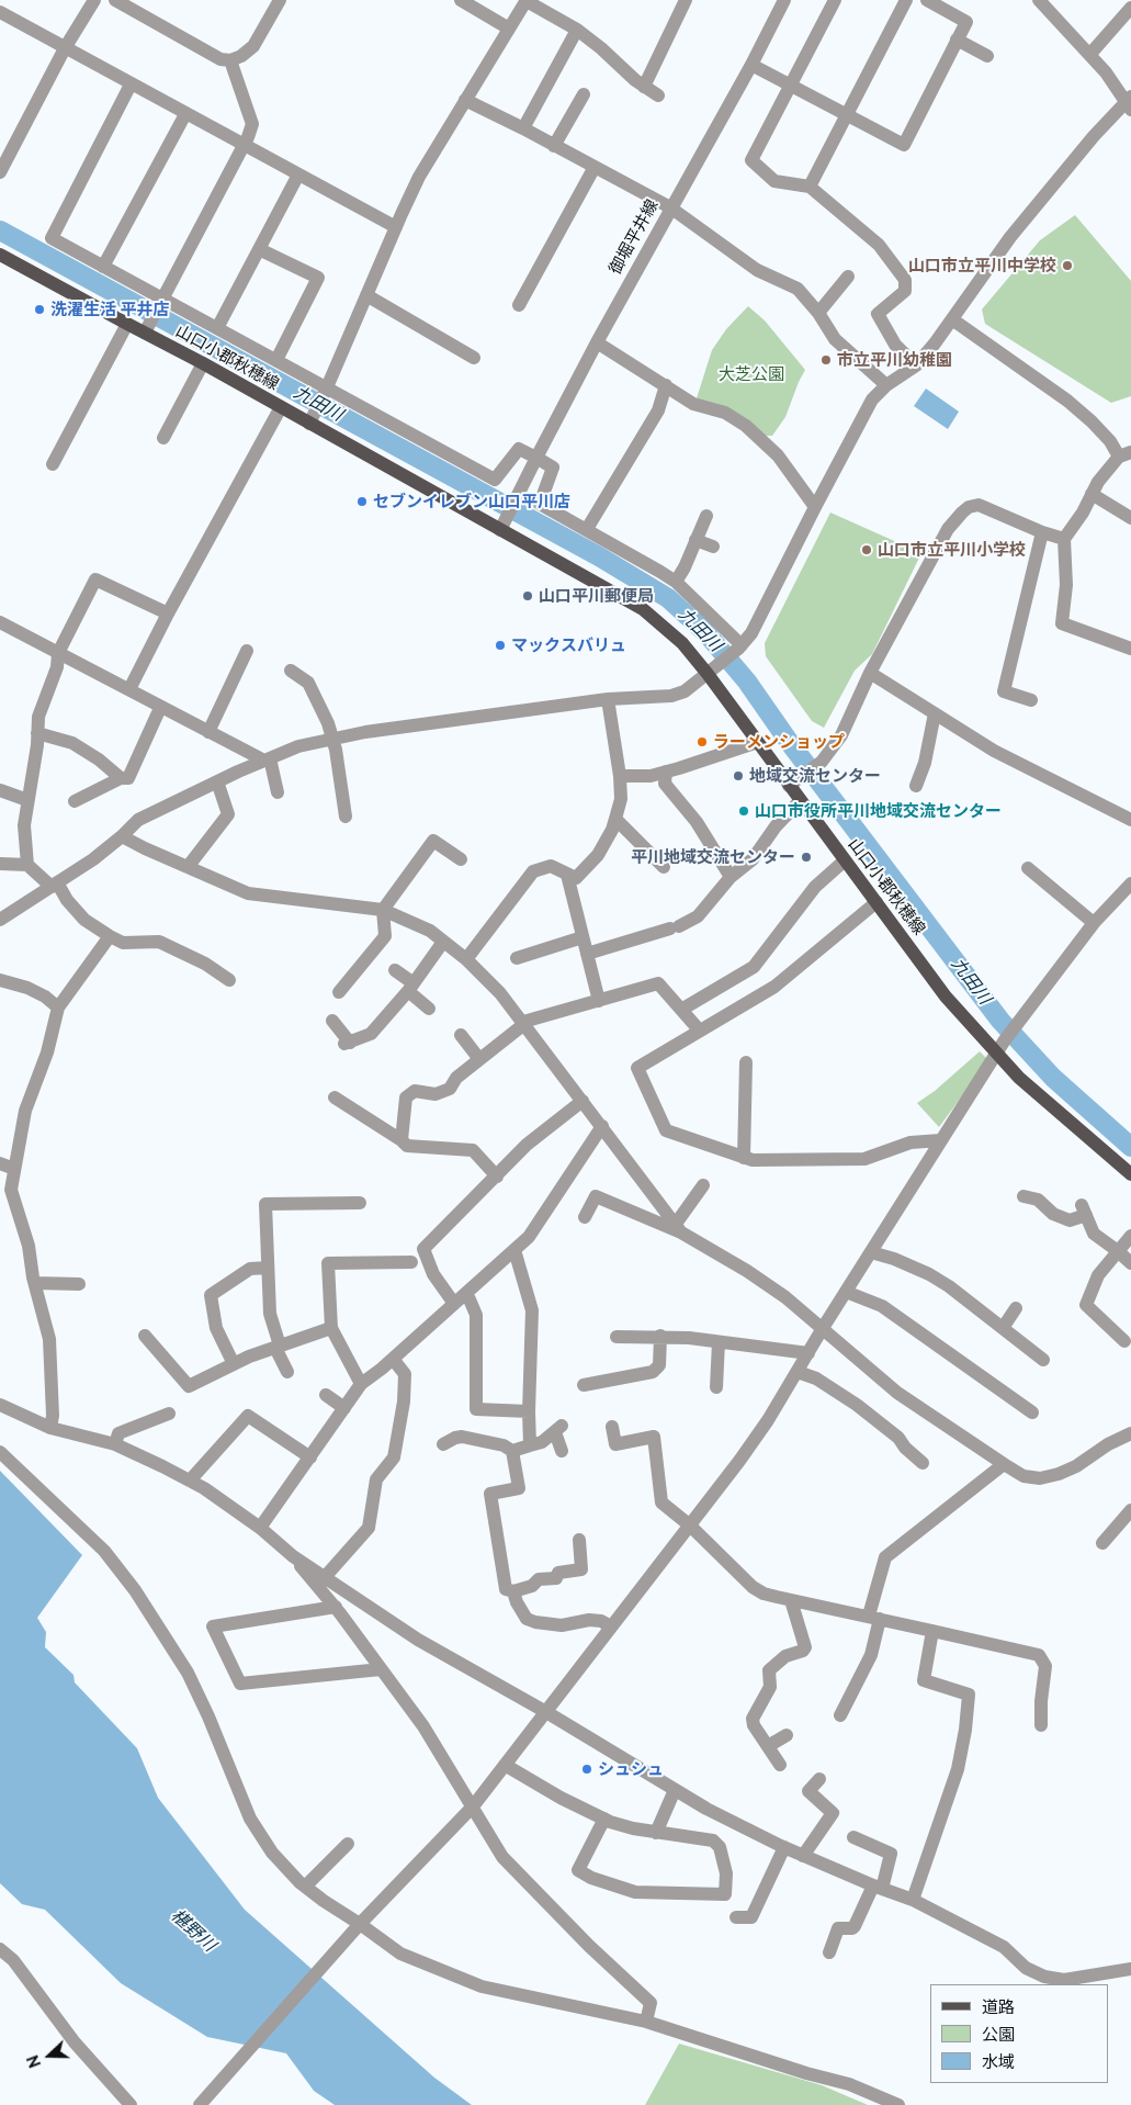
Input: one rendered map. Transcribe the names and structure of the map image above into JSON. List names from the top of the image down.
{
  "streets": {
    "main road": ["山口小郡秋穂線"],
    "street": ["御堀平井線"]
  },
  "crossings": [
    ["御堀平井線", "山口小郡秋穂線"]
  ],
  "water": ["九田川", "椹野川"],
  "parks": ["大芝公園"],
  "places": [
    "山口市立平川中学校",
    "洗濯生活 平井店",
    "市立平川幼稚園",
    "セブンイレブン山口平川店",
    "山口市立平川小学校",
    "山口平川郵便局",
    "マックスバリュ",
    "ラーメンショップ",
    "地域交流センター",
    "山口市役所平川地域交流センター",
    "平川地域交流センター",
    "シュシュ"
  ],
  "legend": ["道路", "公園", "水域"],
  "north": "left"
}
